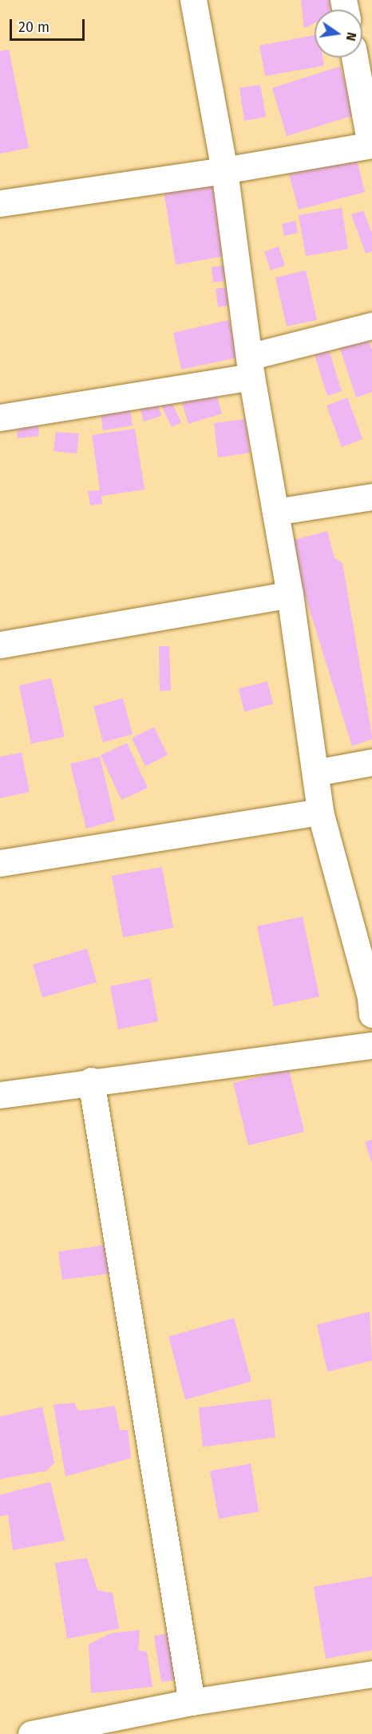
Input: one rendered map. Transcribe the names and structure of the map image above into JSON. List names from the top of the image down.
{
  "scale_bar": "20 m",
  "north": "right"
}
